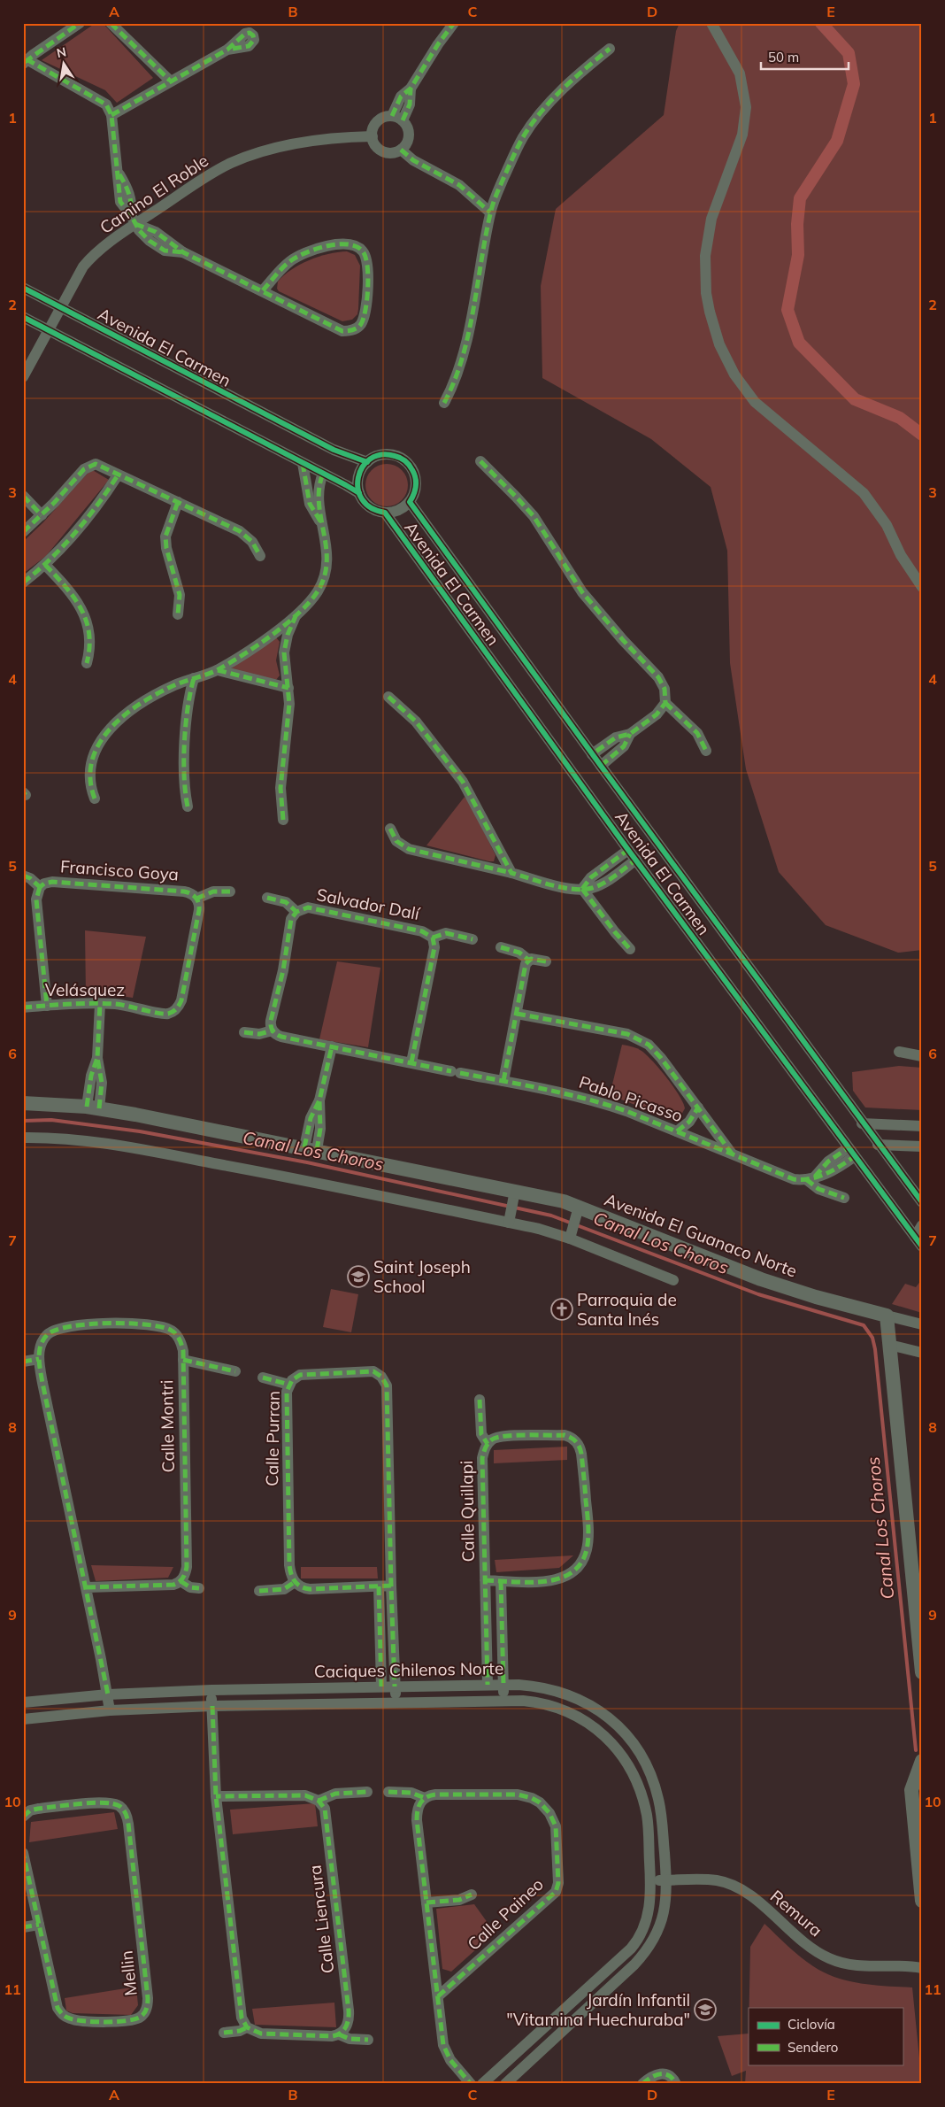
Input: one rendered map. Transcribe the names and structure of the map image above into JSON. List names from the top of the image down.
{
  "streets": {
    "street": [
      "Camino El Roble",
      "Avenida El Carmen",
      "Francisco Goya",
      "Salvador Dalí",
      "Velásquez",
      "Pablo Picasso",
      "Avenida El Guanaco Norte",
      "Calle Montri",
      "Calle Purran",
      "Calle Quillapi",
      "Caciques Chilenos Norte",
      "Remura",
      "Calle Paineo",
      "Calle Liencura",
      "Mellin"
    ]
  },
  "crossings": [
    ["Camino El Roble", "Avenida El Carmen"],
    ["Francisco Goya", "Velásquez"],
    ["Salvador Dalí", "Pablo Picasso"],
    ["Calle Montri", "Caciques Chilenos Norte"],
    ["Calle Purran", "Caciques Chilenos Norte"],
    ["Calle Quillapi", "Caciques Chilenos Norte"],
    ["Caciques Chilenos Norte", "Remura"]
  ],
  "water": ["Canal Los Choros"],
  "places": {
    "school or university": ["Saint Joseph School", "Jardín Infantil \"Vitamina Huechuraba\""],
    "church": ["Parroquia de Santa Inés"]
  },
  "legend": ["Ciclovía", "Sendero"],
  "scale_bar": "50 m",
  "north": "top",
  "grid": {
    "columns": [
      "A",
      "B",
      "C",
      "D",
      "E"
    ],
    "rows": [
      "1",
      "2",
      "3",
      "4",
      "5",
      "6",
      "7",
      "8",
      "9",
      "10",
      "11"
    ]
  }
}
